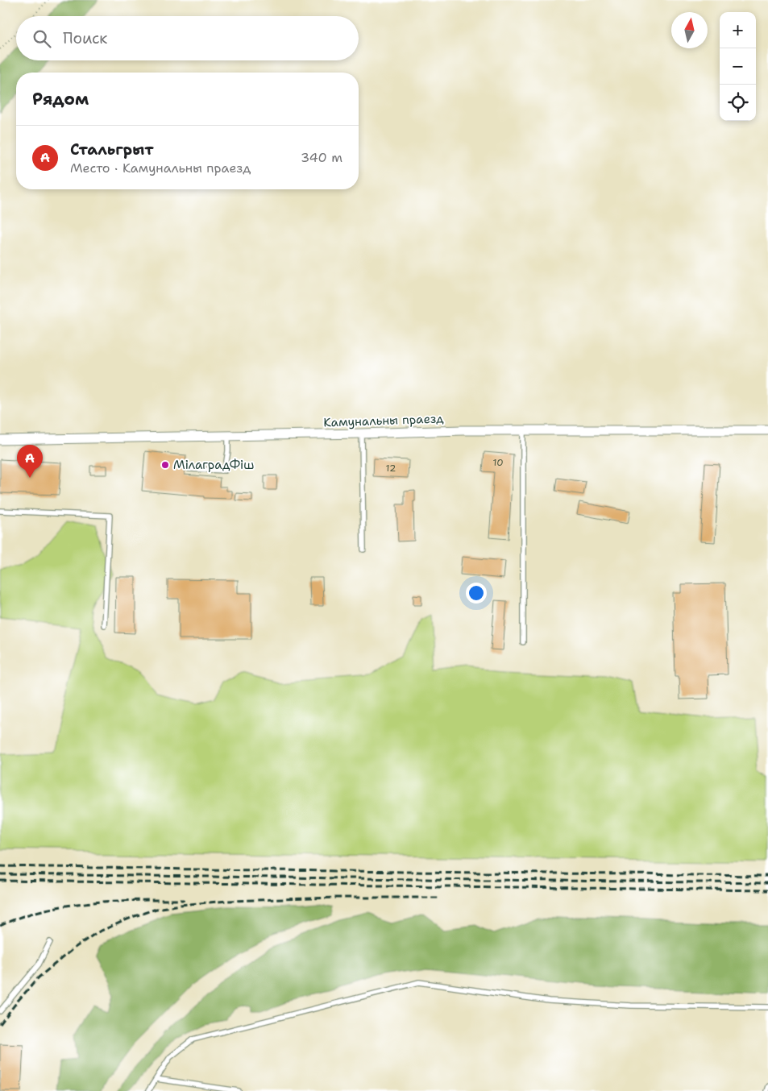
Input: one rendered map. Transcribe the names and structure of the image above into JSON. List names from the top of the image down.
{
  "streets": {
    "street": ["Камунальны праезд"]
  },
  "places": ["МілаградФіш"],
  "house_numbers": ["10", "12"],
  "north": "top",
  "page": {
    "map_buttons": ["+", "−"],
    "search": "Поиск",
    "heading": "Рядом",
    "list": [
      {
        "mark": "A",
        "name": "Стальгрыт",
        "note": "Место · Камунальны праезд",
        "value": "340 m"
      }
    ],
    "pins": "A"
  }
}
